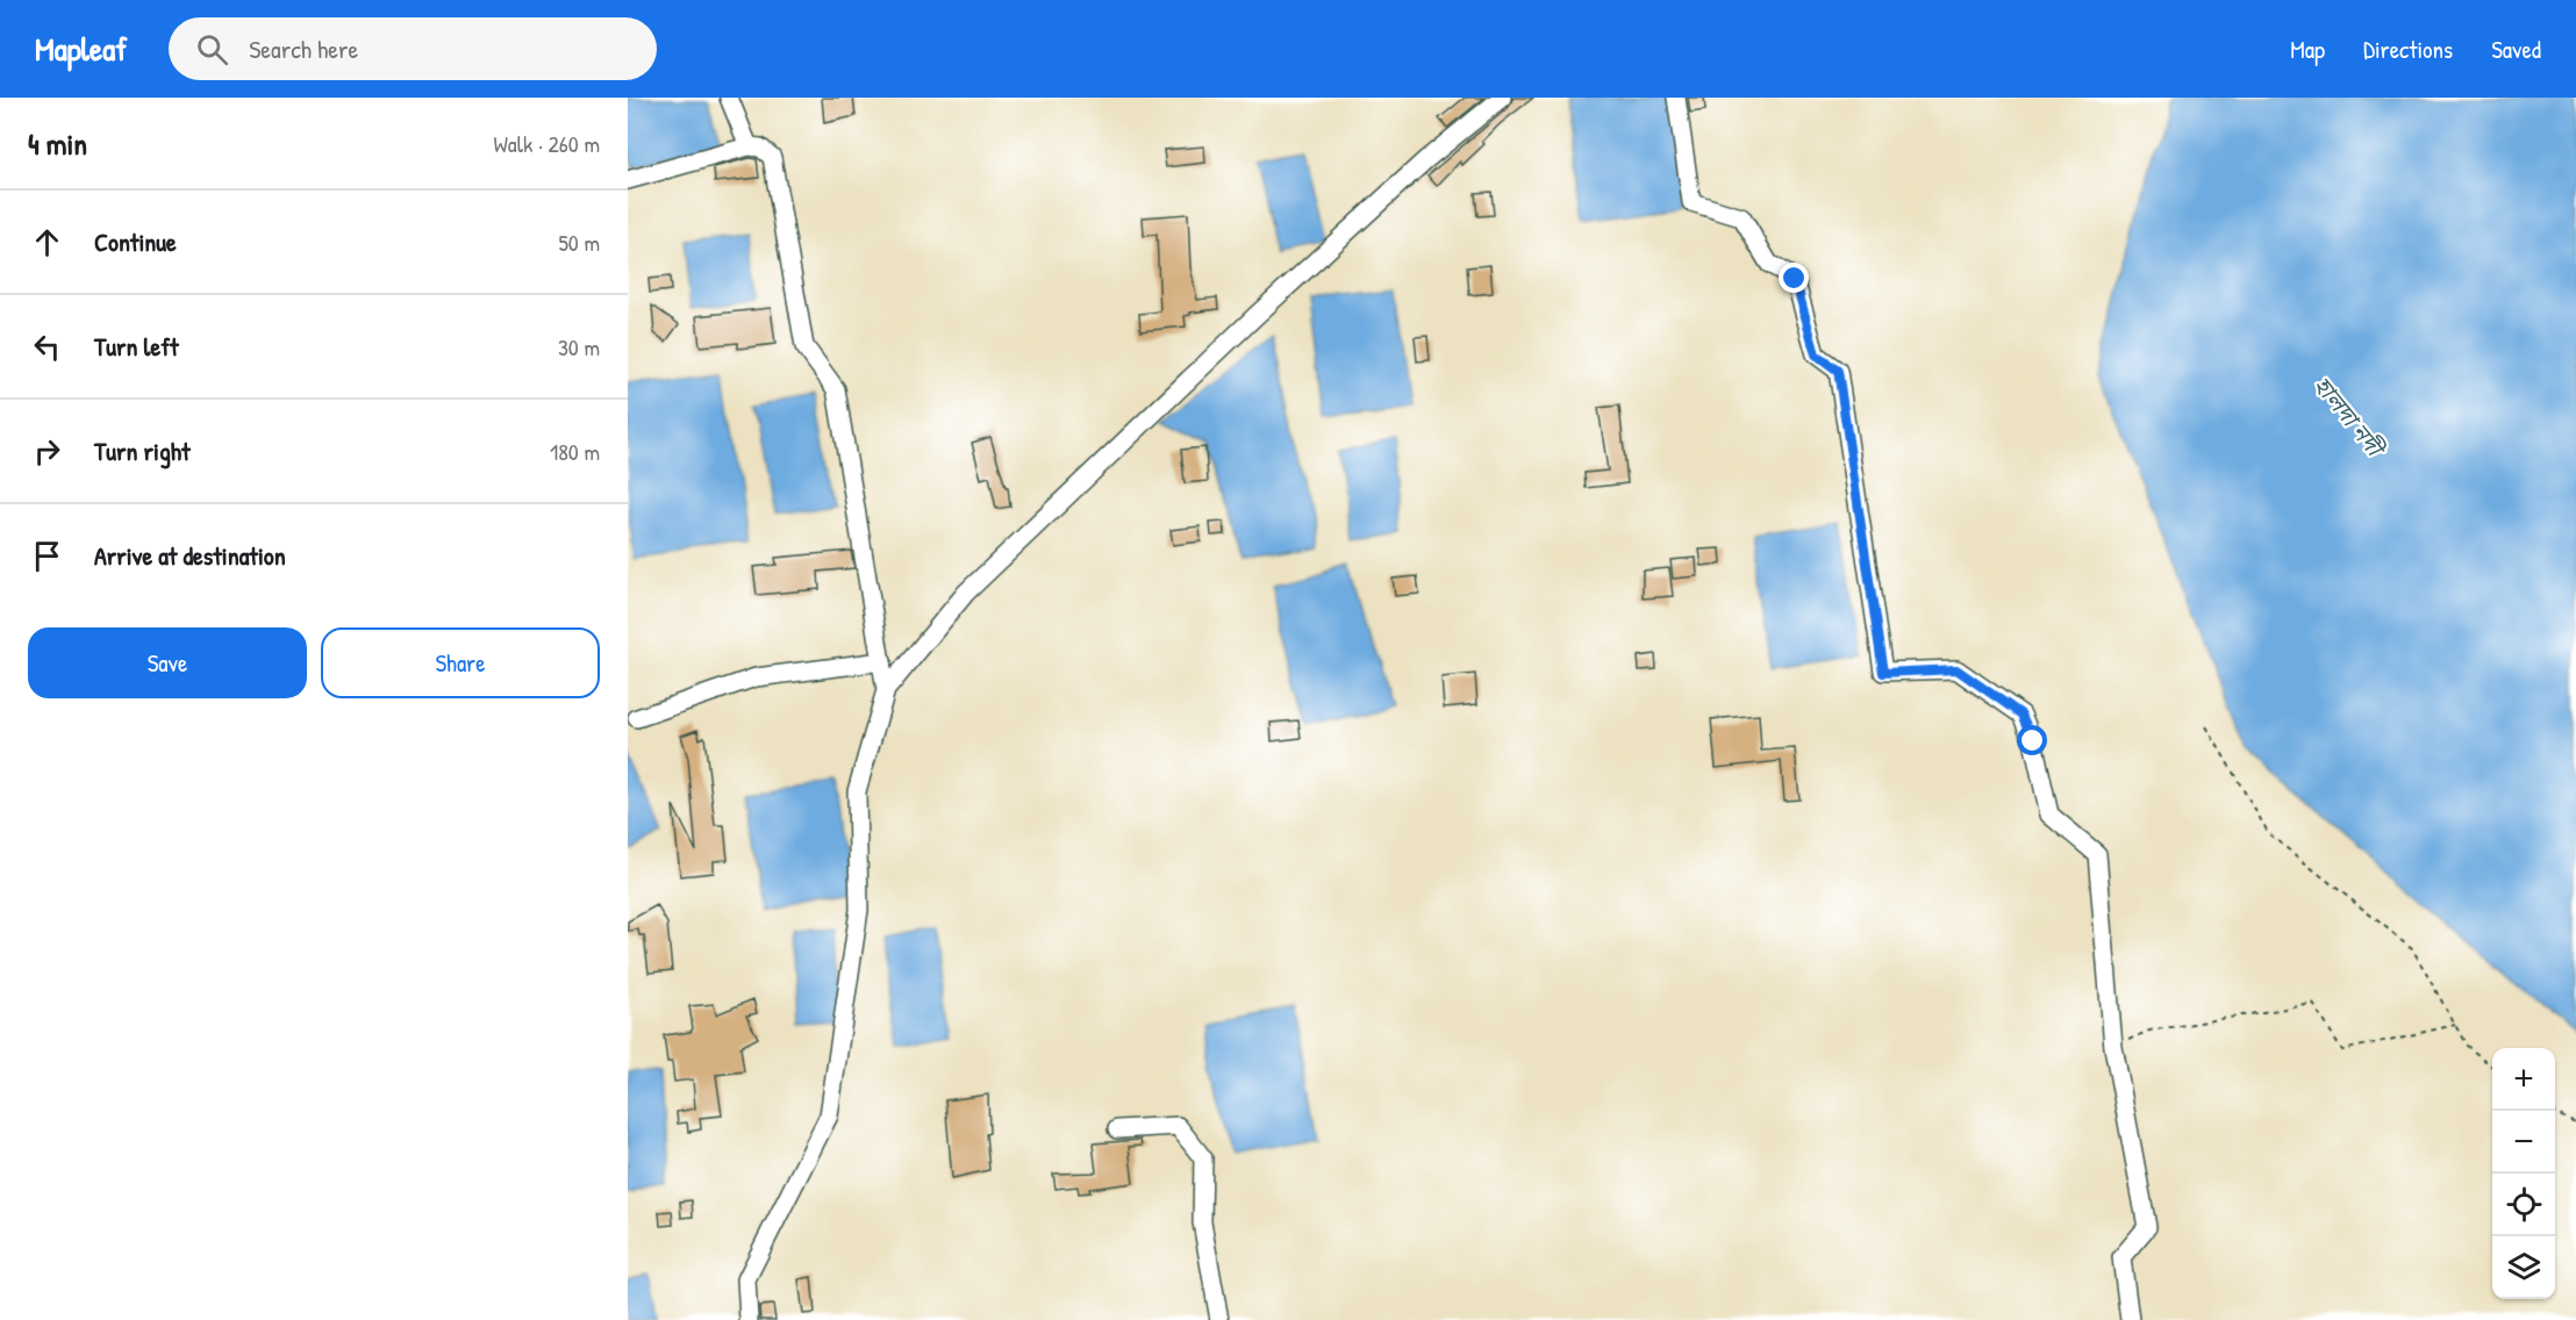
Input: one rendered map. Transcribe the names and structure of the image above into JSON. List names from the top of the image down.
{
  "water": ["হালদা নদী"],
  "page": {
    "header": "Mapleaf",
    "search": "Search here",
    "nav": ["Map", "Directions", "Saved"],
    "heading": ["4 min", "Walk · 260 m"],
    "list": [
      ["Continue", "50 m"],
      ["Turn left", "30 m"],
      ["Turn right", "180 m"],
      "Arrive at destination"
    ],
    "buttons": ["Save", "Share"],
    "map_buttons": ["+", "−"]
  }
}
